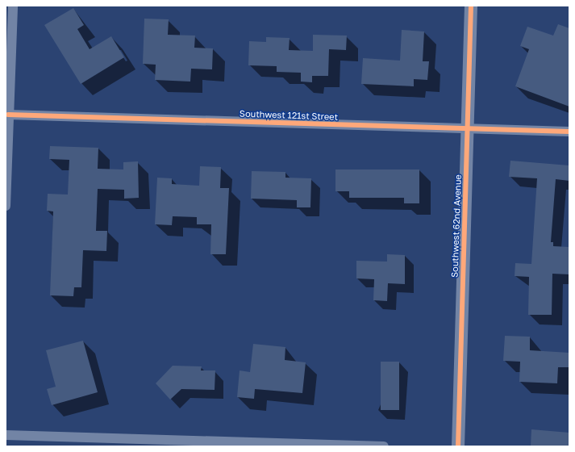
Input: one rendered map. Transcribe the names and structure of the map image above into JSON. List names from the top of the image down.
{
  "streets": {
    "street": ["Southwest 121st Street", "Southwest 62nd Avenue"]
  },
  "crossings": [
    ["Southwest 121st Street", "Southwest 62nd Avenue"]
  ]
}
